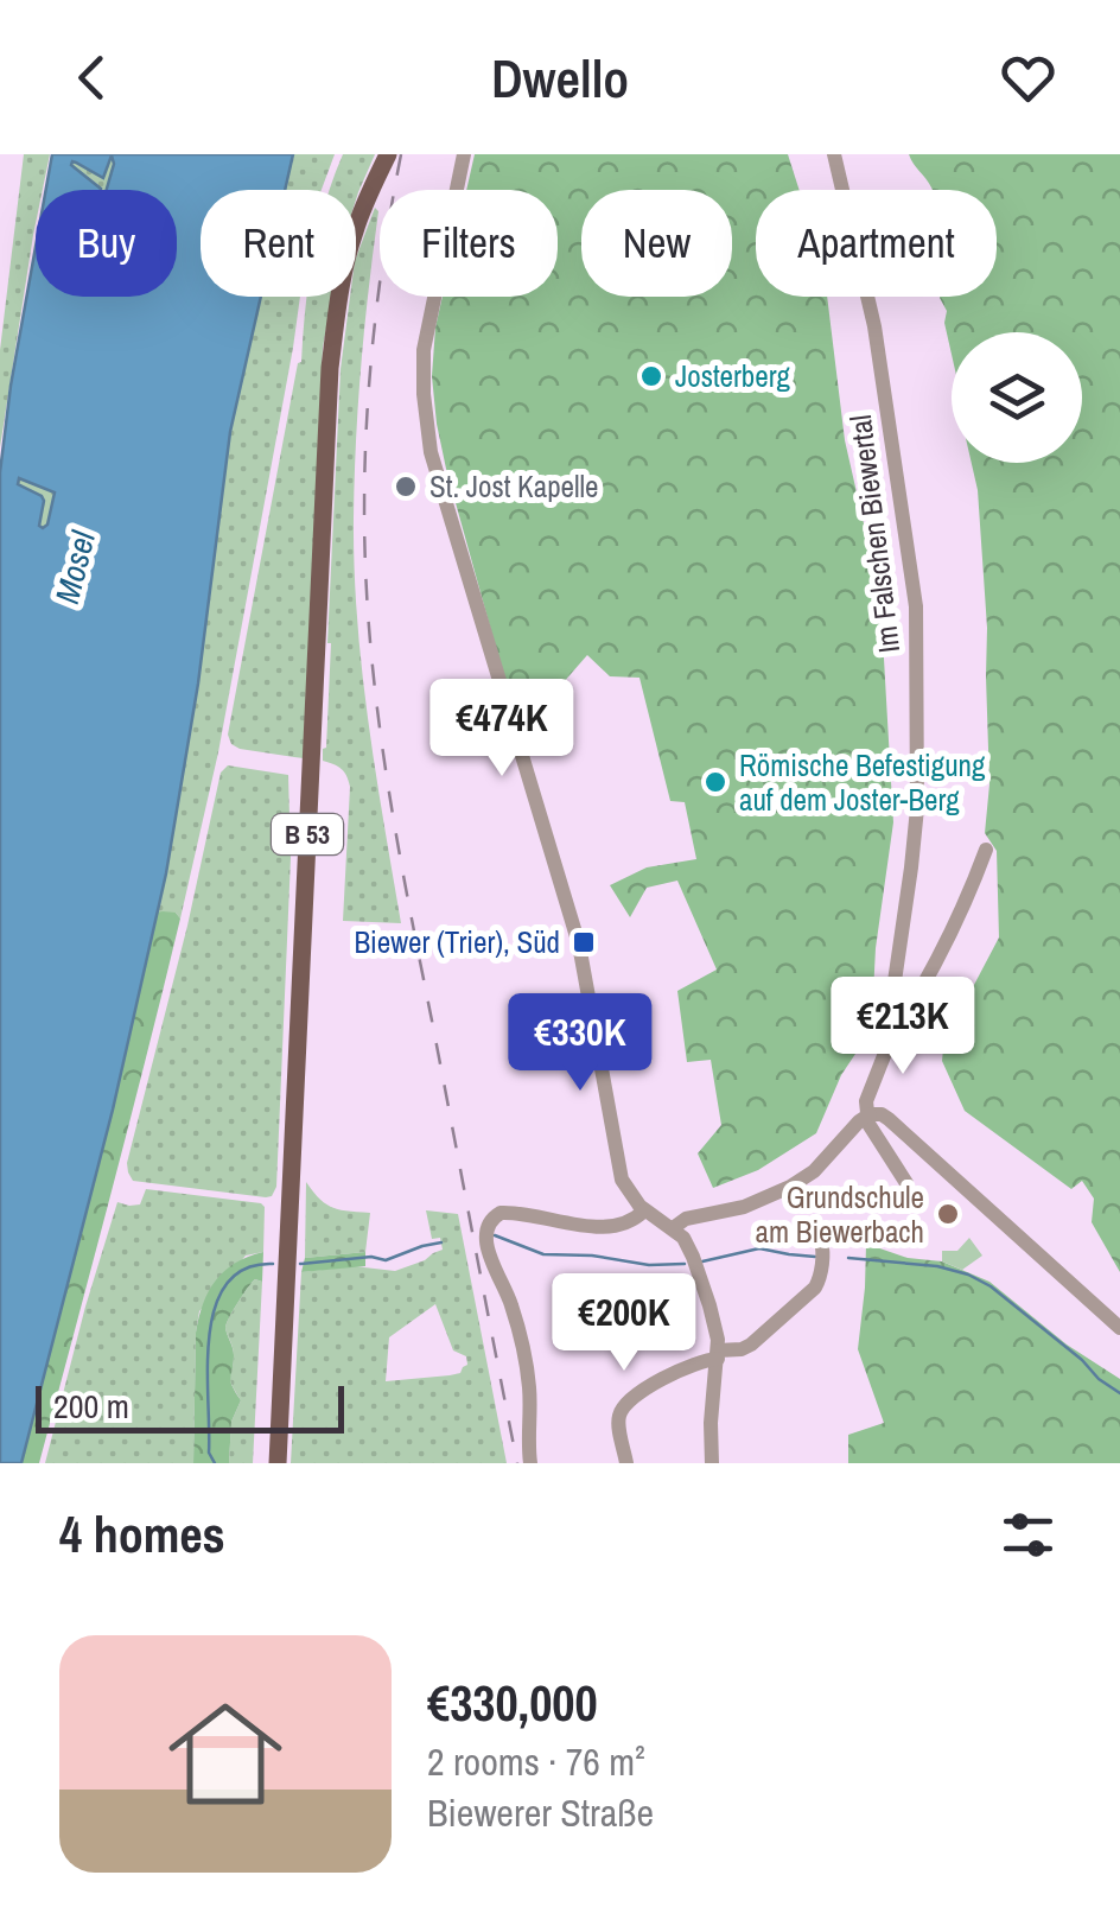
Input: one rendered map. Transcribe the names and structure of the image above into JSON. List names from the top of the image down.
{
  "streets": {
    "main road": ["B 53"],
    "street": ["Im Falschen Biewertal"]
  },
  "water": ["Mosel"],
  "places": {
    "other": [
      "Josterberg",
      "St. Jost Kapelle",
      "Römische Befestigung auf dem Joster-Berg",
      "Grundschule am Biewerbach"
    ],
    "transit": ["Biewer (Trier), Süd"]
  },
  "scale_bar": "200 m",
  "page": {
    "header": "Dwello",
    "chip": [
      "Buy",
      "Rent",
      "Filters",
      "New",
      "Apartment"
    ],
    "price": [
      "€474K",
      "€213K",
      "€330K",
      "€200K"
    ],
    "scale": "200 m",
    "heading": "4 homes",
    "list": [
      {
        "name": "€330,000",
        "note": "2 rooms · 76 m² · Biewerer Straße"
      }
    ]
  }
}
